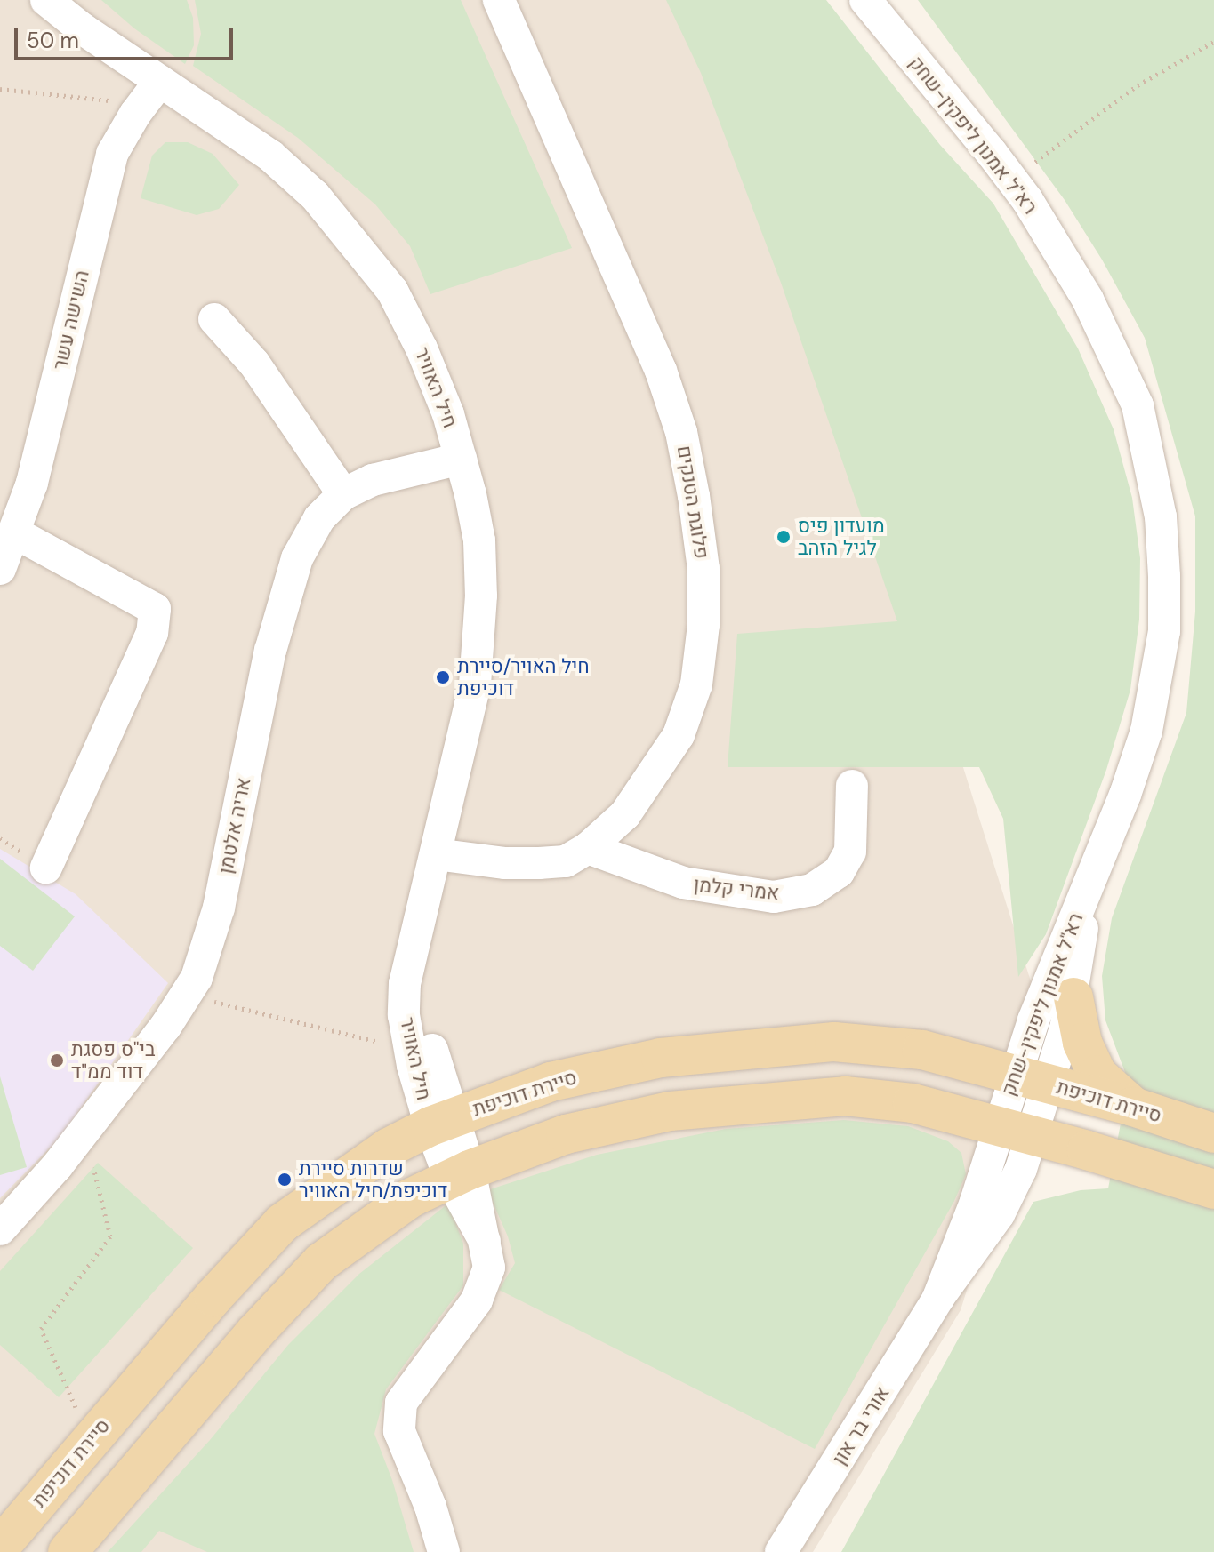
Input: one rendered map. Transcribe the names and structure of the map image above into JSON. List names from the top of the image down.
{
  "streets": {
    "main road": ["סיירת דוכיפת"],
    "street": [
      "רא\"ל אמנון ליפקין-שחק",
      "השישה עשר",
      "חיל האוויר",
      "פלוגת הטנקים",
      "אריה אלטמן",
      "אמרי קלמן",
      "אורי בר און"
    ]
  },
  "crossings": [
    ["רא\"ל אמנון ליפקין-שחק", "סיירת דוכיפת"],
    ["רא\"ל אמנון ליפקין-שחק", "אורי בר און"],
    ["השישה עשר", "חיל האוויר"],
    ["חיל האוויר", "פלוגת הטנקים"],
    ["חיל האוויר", "אריה אלטמן"],
    ["חיל האוויר", "סיירת דוכיפת"],
    ["פלוגת הטנקים", "אמרי קלמן"]
  ],
  "places": [
    "מועדון פיס לגיל הזהב",
    "חיל האויר/סיירת דוכיפת",
    "בי\"ס פסגת דוד ממ\"ד",
    "שדרות סיירת דוכיפת/חיל האוויר"
  ],
  "scale_bar": "50 m"
}
